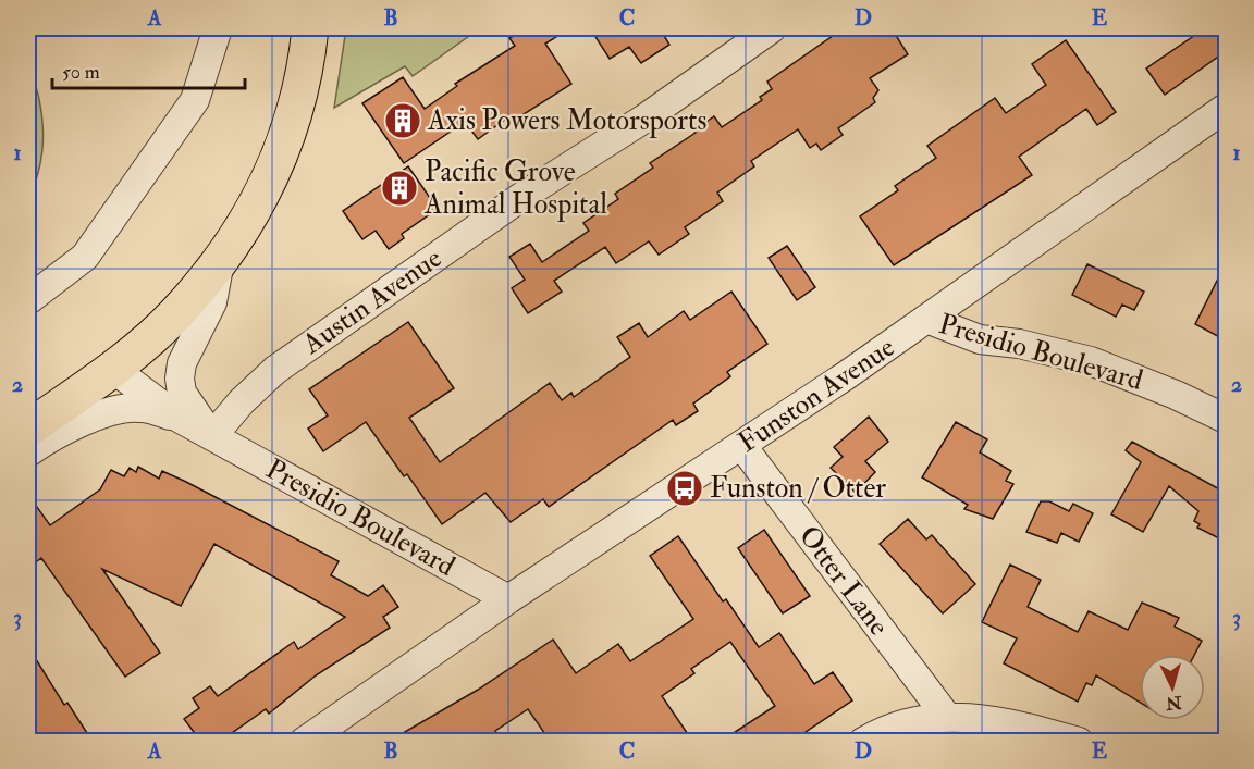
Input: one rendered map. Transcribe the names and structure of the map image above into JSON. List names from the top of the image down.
{
  "streets": {
    "street": [
      "Austin Avenue",
      "Presidio Boulevard",
      "Funston Avenue",
      "Otter Lane"
    ]
  },
  "crossings": [
    ["Austin Avenue", "Presidio Boulevard"],
    ["Presidio Boulevard", "Funston Avenue"],
    ["Funston Avenue", "Otter Lane"]
  ],
  "places": {
    "building": ["Axis Powers Motorsports", "Pacific Grove Animal Hospital"],
    "bus stop": ["Funston / Otter"]
  },
  "scale_bar": "50 m",
  "north": "bottom",
  "grid": {
    "columns": [
      "A",
      "B",
      "C",
      "D",
      "E"
    ],
    "rows": ["1", "2", "3"]
  }
}
